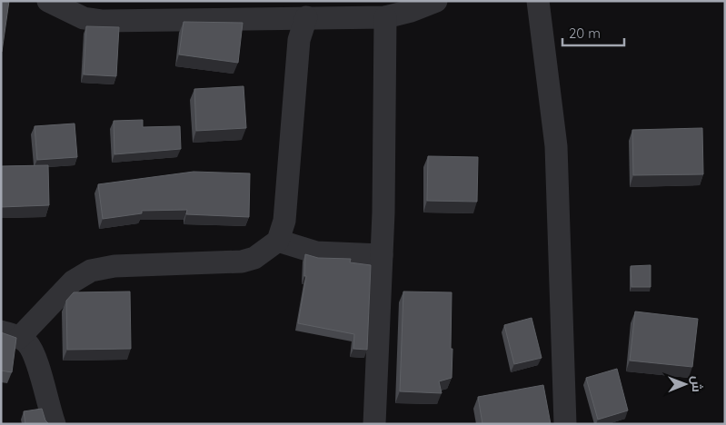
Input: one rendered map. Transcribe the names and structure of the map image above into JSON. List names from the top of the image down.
{
  "scale_bar": "20 m",
  "north": "right"
}
